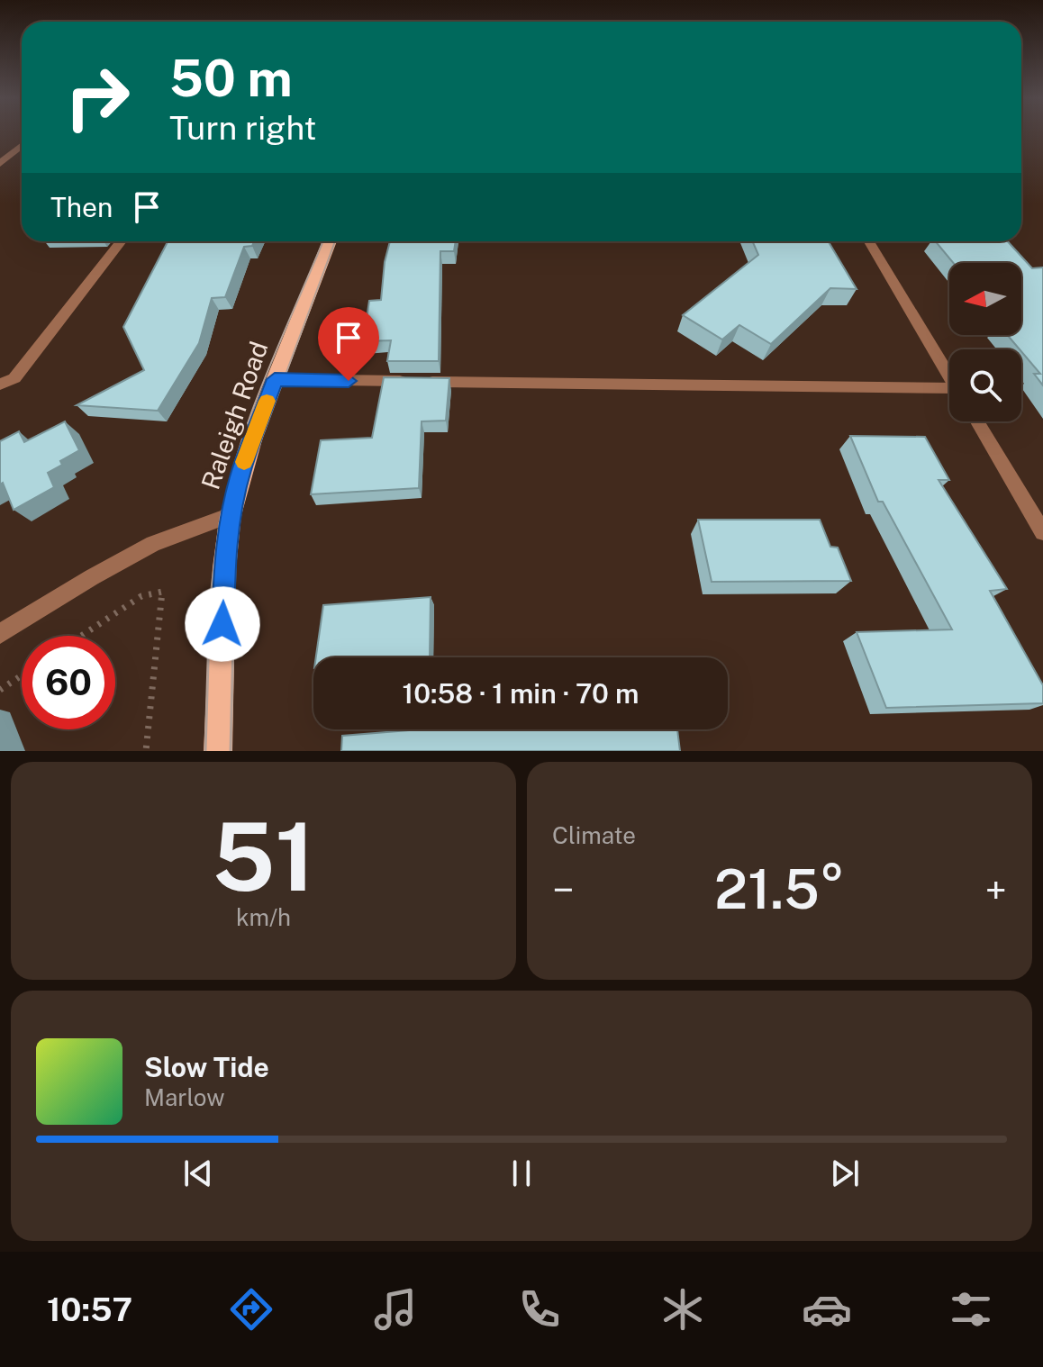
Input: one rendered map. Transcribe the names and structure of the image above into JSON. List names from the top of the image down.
{
  "streets": {
    "main road": ["Raleigh Road"]
  },
  "north": "left",
  "page": {
    "turn": ["50 m", "Turn right"],
    "then": "Then",
    "limit": "60",
    "trip": "10:58 · 1 min · 70 m",
    "tile": [
      ["51", "km/h"],
      "Climate"
    ],
    "heat": ["−", "21.5°", "+"],
    "song": ["Slow Tide", "Marlow"],
    "tabs": "10:57"
  }
}
